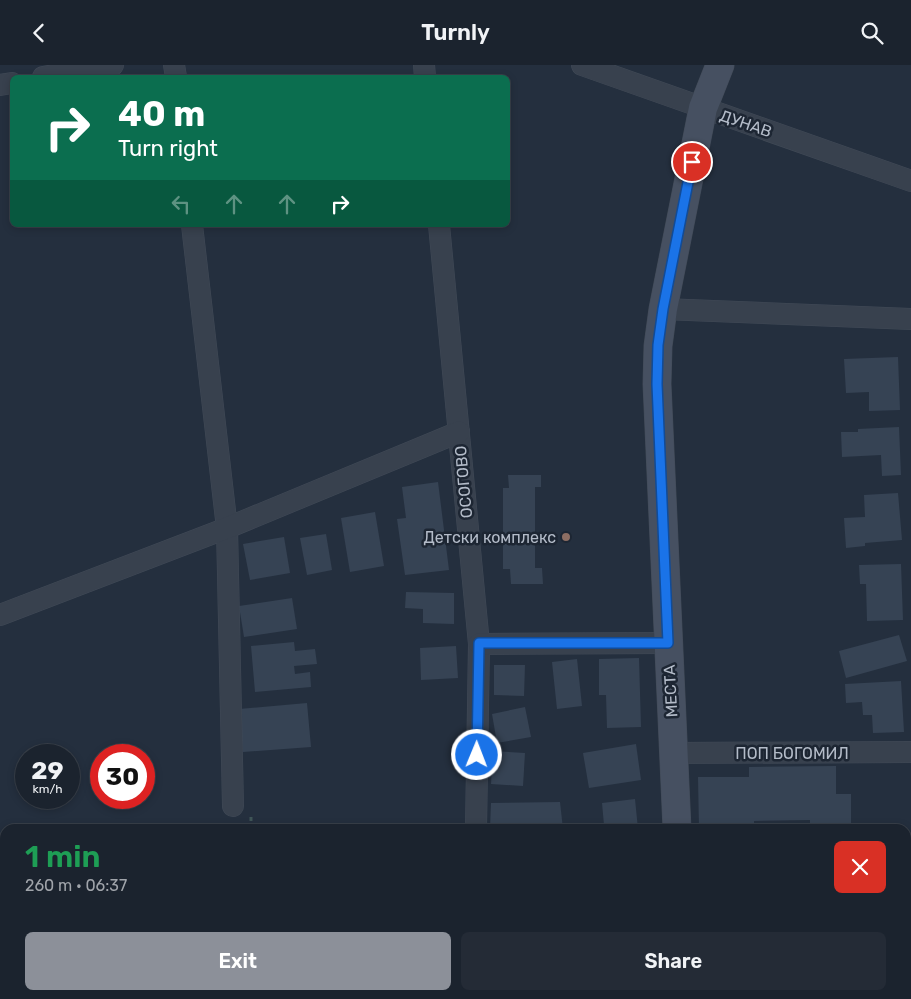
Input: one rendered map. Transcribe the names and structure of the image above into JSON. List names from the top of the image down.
{
  "streets": {
    "main road": ["МЕСТА"],
    "street": ["ДУНАВ", "ОСОГОВО", "ПОП БОГОМИЛ"]
  },
  "crossings": [
    ["ДУНАВ", "МЕСТА"],
    ["МЕСТА", "ПОП БОГОМИЛ"]
  ],
  "places": ["Детски комплекс"],
  "page": {
    "header": "Turnly",
    "turn": ["40 m", "Turn right"],
    "speed": "29 km/h",
    "limit": "30",
    "heading": ["1 min", "260 m · 06:37"],
    "buttons": ["Exit", "Share"]
  }
}
